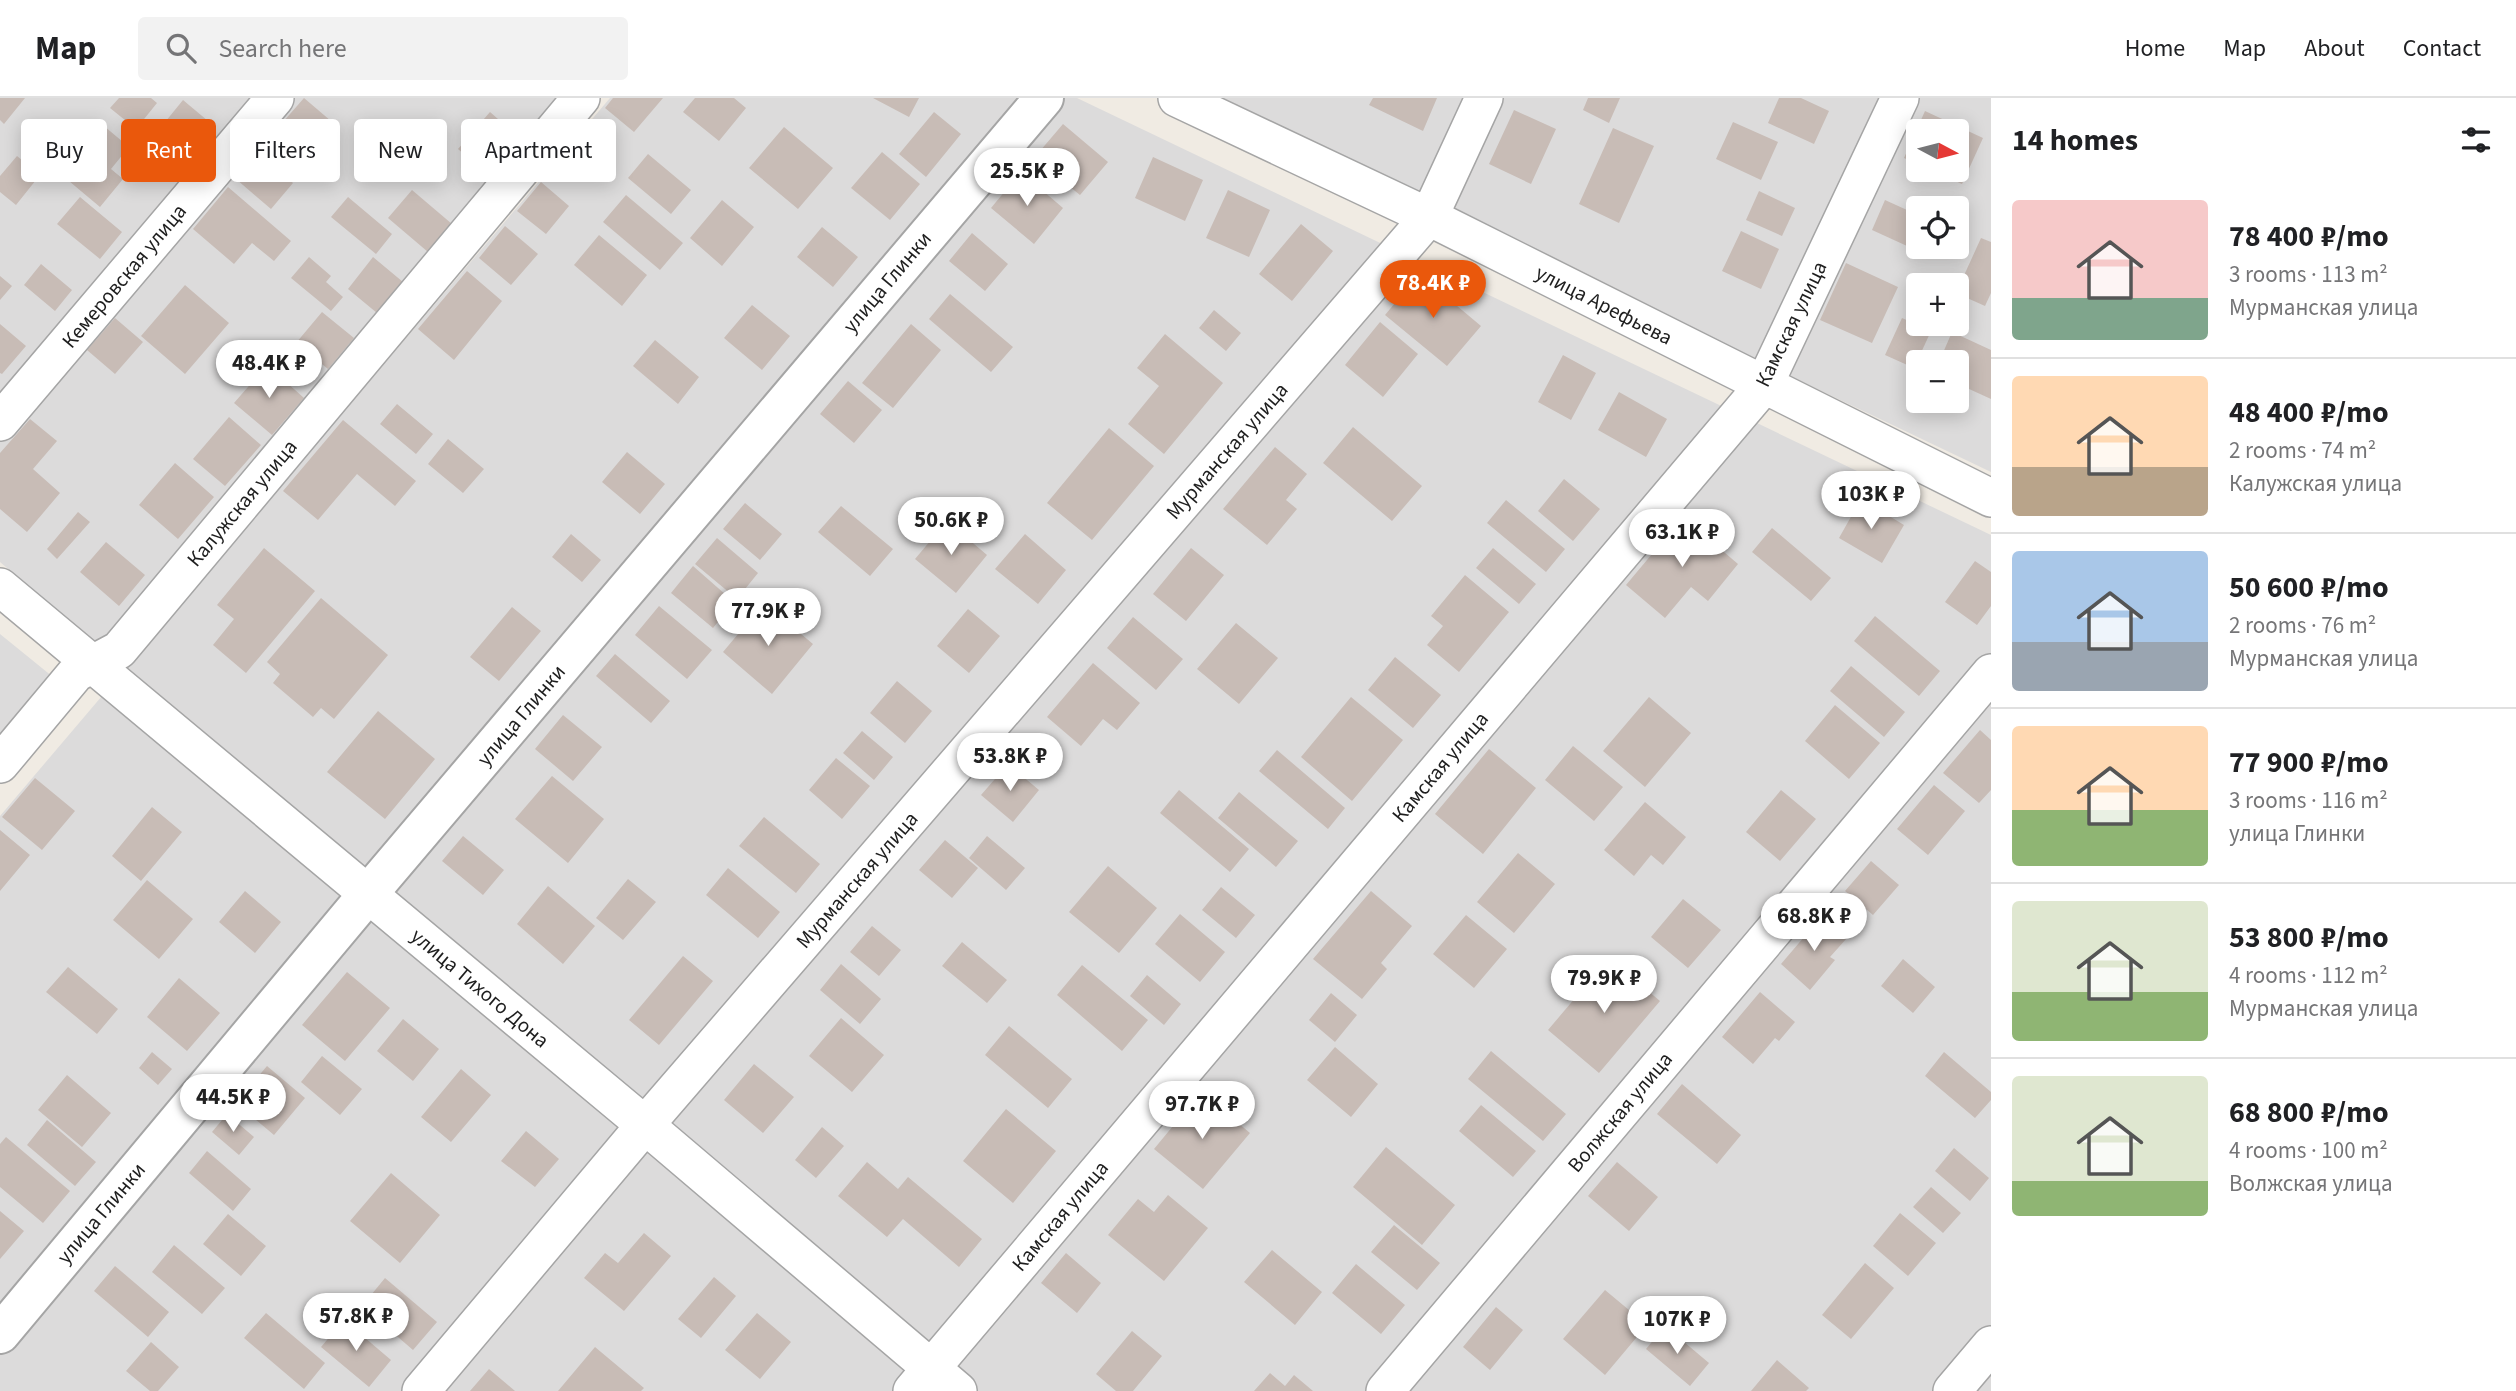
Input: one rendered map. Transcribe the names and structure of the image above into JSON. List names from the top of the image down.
{
  "streets": {
    "street": [
      "Кемеровская улица",
      "улица Глинки",
      "улица Арефьева",
      "Камская улица",
      "Мурманская улица",
      "Калужская улица",
      "улица Тихого Дона",
      "Волжская улица"
    ]
  },
  "crossings": [
    ["улица Глинки", "улица Тихого Дона"],
    ["улица Арефьева", "Камская улица"],
    ["улица Арефьева", "Мурманская улица"],
    ["Камская улица", "улица Тихого Дона"],
    ["Мурманская улица", "улица Тихого Дона"],
    ["Калужская улица", "улица Тихого Дона"]
  ],
  "north": "right",
  "page": {
    "header": "Map",
    "search": "Search here",
    "nav": [
      "Home",
      "Map",
      "About",
      "Contact"
    ],
    "heading": "14 homes",
    "map_buttons": ["+", "−"],
    "chip": [
      "Buy",
      "Rent",
      "Filters",
      "New",
      "Apartment"
    ],
    "price": [
      "25.5K ₽",
      "78.4K ₽",
      "48.4K ₽",
      "103K ₽",
      "50.6K ₽",
      "63.1K ₽",
      "77.9K ₽",
      "53.8K ₽",
      "68.8K ₽",
      "79.9K ₽",
      "44.5K ₽",
      "97.7K ₽",
      "57.8K ₽",
      "107K ₽"
    ],
    "list": [
      {
        "name": "78 400 ₽/mo",
        "note": "3 rooms · 113 m² · Мурманская улица"
      },
      {
        "name": "48 400 ₽/mo",
        "note": "2 rooms · 74 m² · Калужская улица"
      },
      {
        "name": "50 600 ₽/mo",
        "note": "2 rooms · 76 m² · Мурманская улица"
      },
      {
        "name": "77 900 ₽/mo",
        "note": "3 rooms · 116 m² · улица Глинки"
      },
      {
        "name": "53 800 ₽/mo",
        "note": "4 rooms · 112 m² · Мурманская улица"
      },
      {
        "name": "68 800 ₽/mo",
        "note": "4 rooms · 100 m² · Волжская улица"
      }
    ]
  }
}
